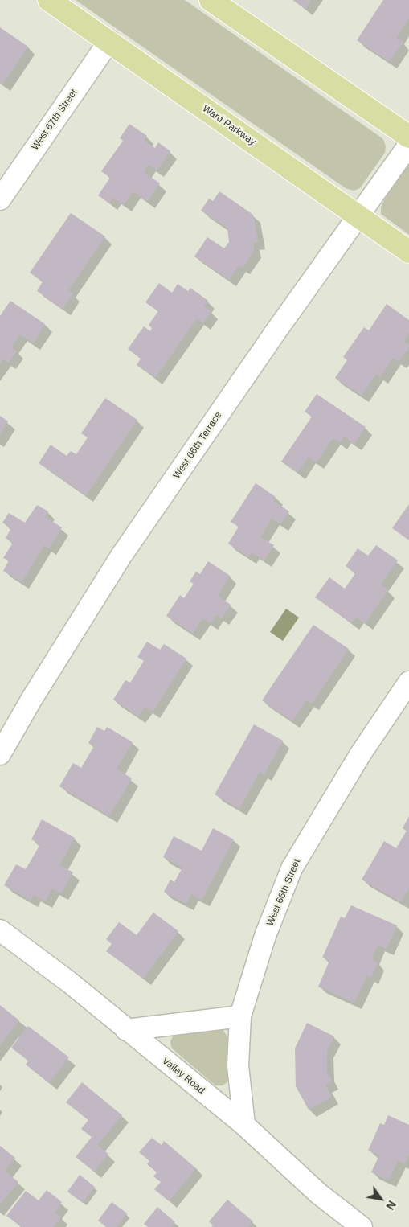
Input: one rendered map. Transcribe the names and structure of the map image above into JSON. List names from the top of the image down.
{
  "streets": {
    "main road": ["Ward Parkway"],
    "street": [
      "West 67th Street",
      "West 66th Terrace",
      "West 66th Street",
      "Valley Road"
    ]
  },
  "crossings": [
    ["West 67th Street", "Ward Parkway"],
    ["Ward Parkway", "West 66th Terrace"],
    ["West 66th Street", "Valley Road"]
  ],
  "north": "bottom right"
}
